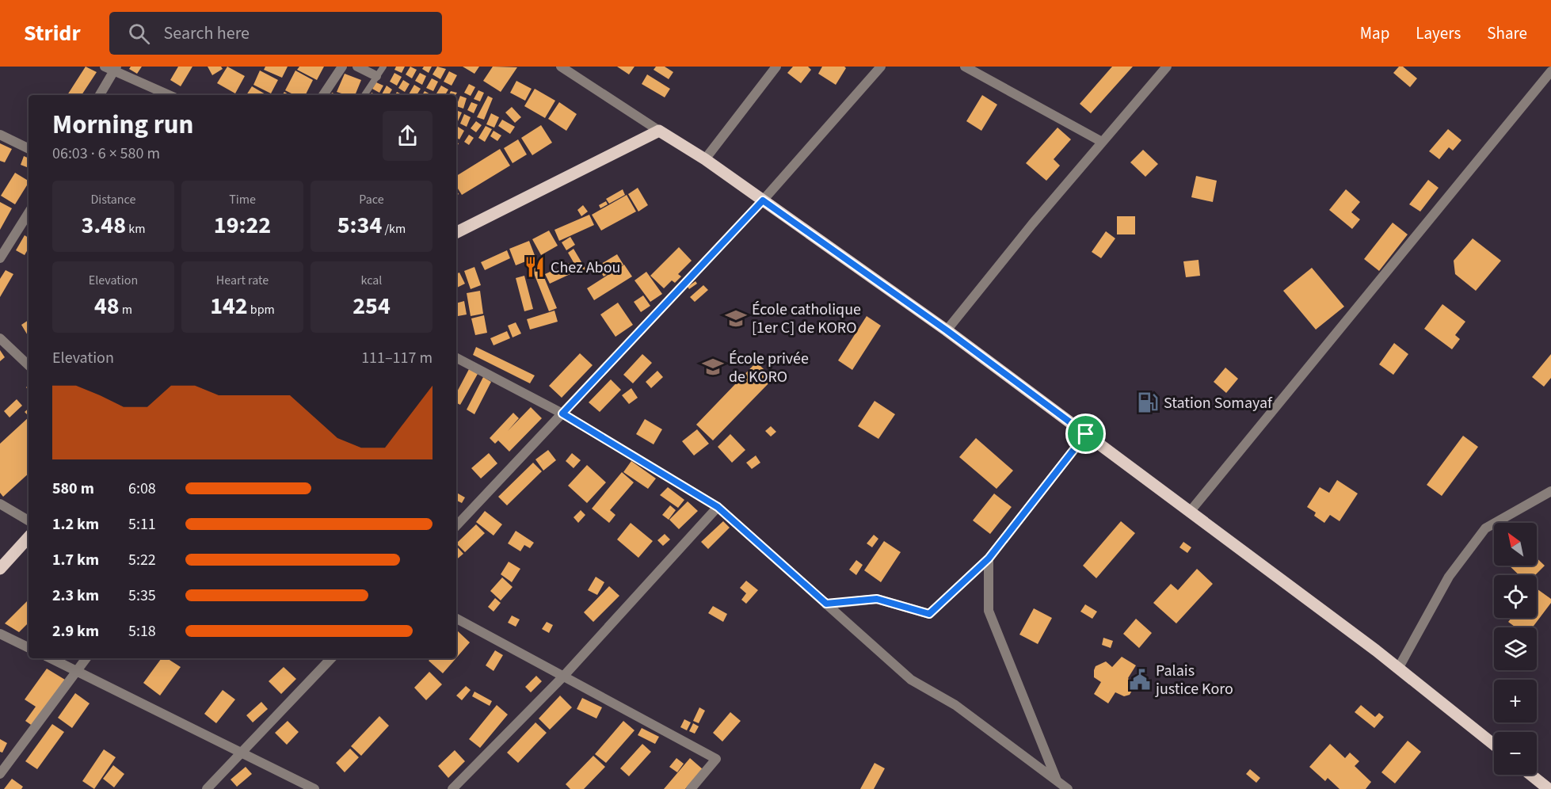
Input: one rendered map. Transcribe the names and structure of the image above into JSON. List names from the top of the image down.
{
  "places": {
    "restaurant": ["Chez Abou"],
    "school or university": ["École catholique [1er C] de KORO", "École privée de KORO"],
    "fuel station": ["Station Somayaf"],
    "public building": ["Palais justice Koro"]
  },
  "north": "top left",
  "page": {
    "header": "Stridr",
    "search": "Search here",
    "nav": ["Map", "Layers", "Share"],
    "heading": ["Morning run", "06:03 · 6 × 580 m"],
    "stats": [
      ["Distance", "3.48 km"],
      ["Time", "19:22"],
      ["Pace", "5:34 /km"],
      ["Elevation", "48 m"],
      ["Heart rate", "142 bpm"],
      ["kcal", "254"]
    ],
    "chart": ["Elevation", "111–117 m"],
    "list": [
      {
        "name": "580 m",
        "note": "6:08"
      },
      {
        "name": "1.2 km",
        "note": "5:11"
      },
      {
        "name": "1.7 km",
        "note": "5:22"
      },
      {
        "name": "2.3 km",
        "note": "5:35"
      },
      {
        "name": "2.9 km",
        "note": "5:18"
      }
    ],
    "map_buttons": ["+", "−"]
  }
}
